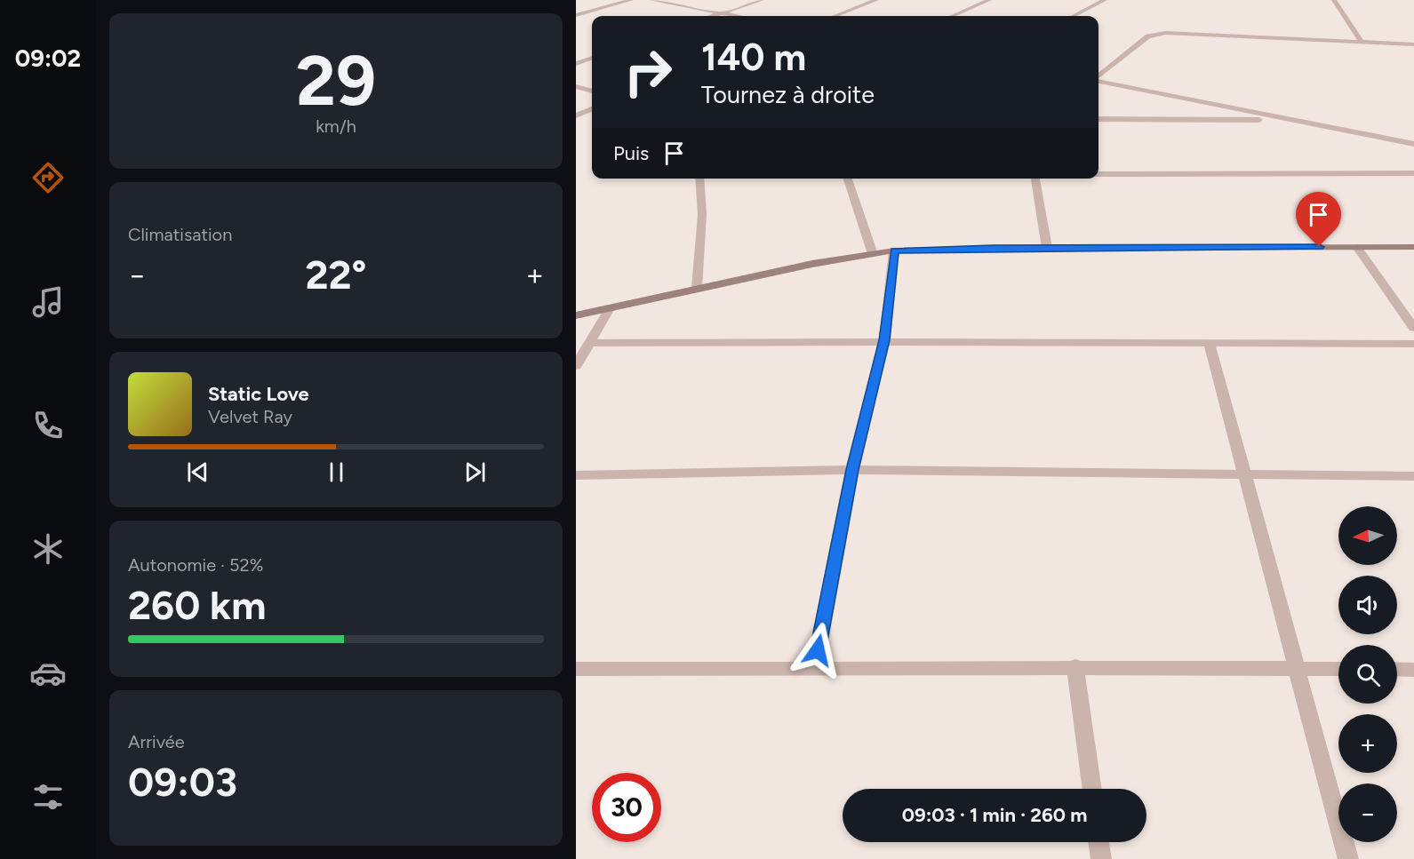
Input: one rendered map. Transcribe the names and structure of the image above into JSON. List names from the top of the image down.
{
  "north": "left",
  "page": {
    "tabs": "09:02",
    "tile": [
      ["29", "km/h"],
      "Climatisation",
      ["Autonomie · 52%", "260 km"],
      ["Arrivée", "09:03"]
    ],
    "turn": ["140 m", "Tournez à droite"],
    "then": "Puis",
    "heat": ["−", "22°", "+"],
    "song": ["Static Love", "Velvet Ray"],
    "map_buttons": ["+", "−"],
    "limit": "30",
    "trip": "09:03 · 1 min · 260 m"
  }
}
